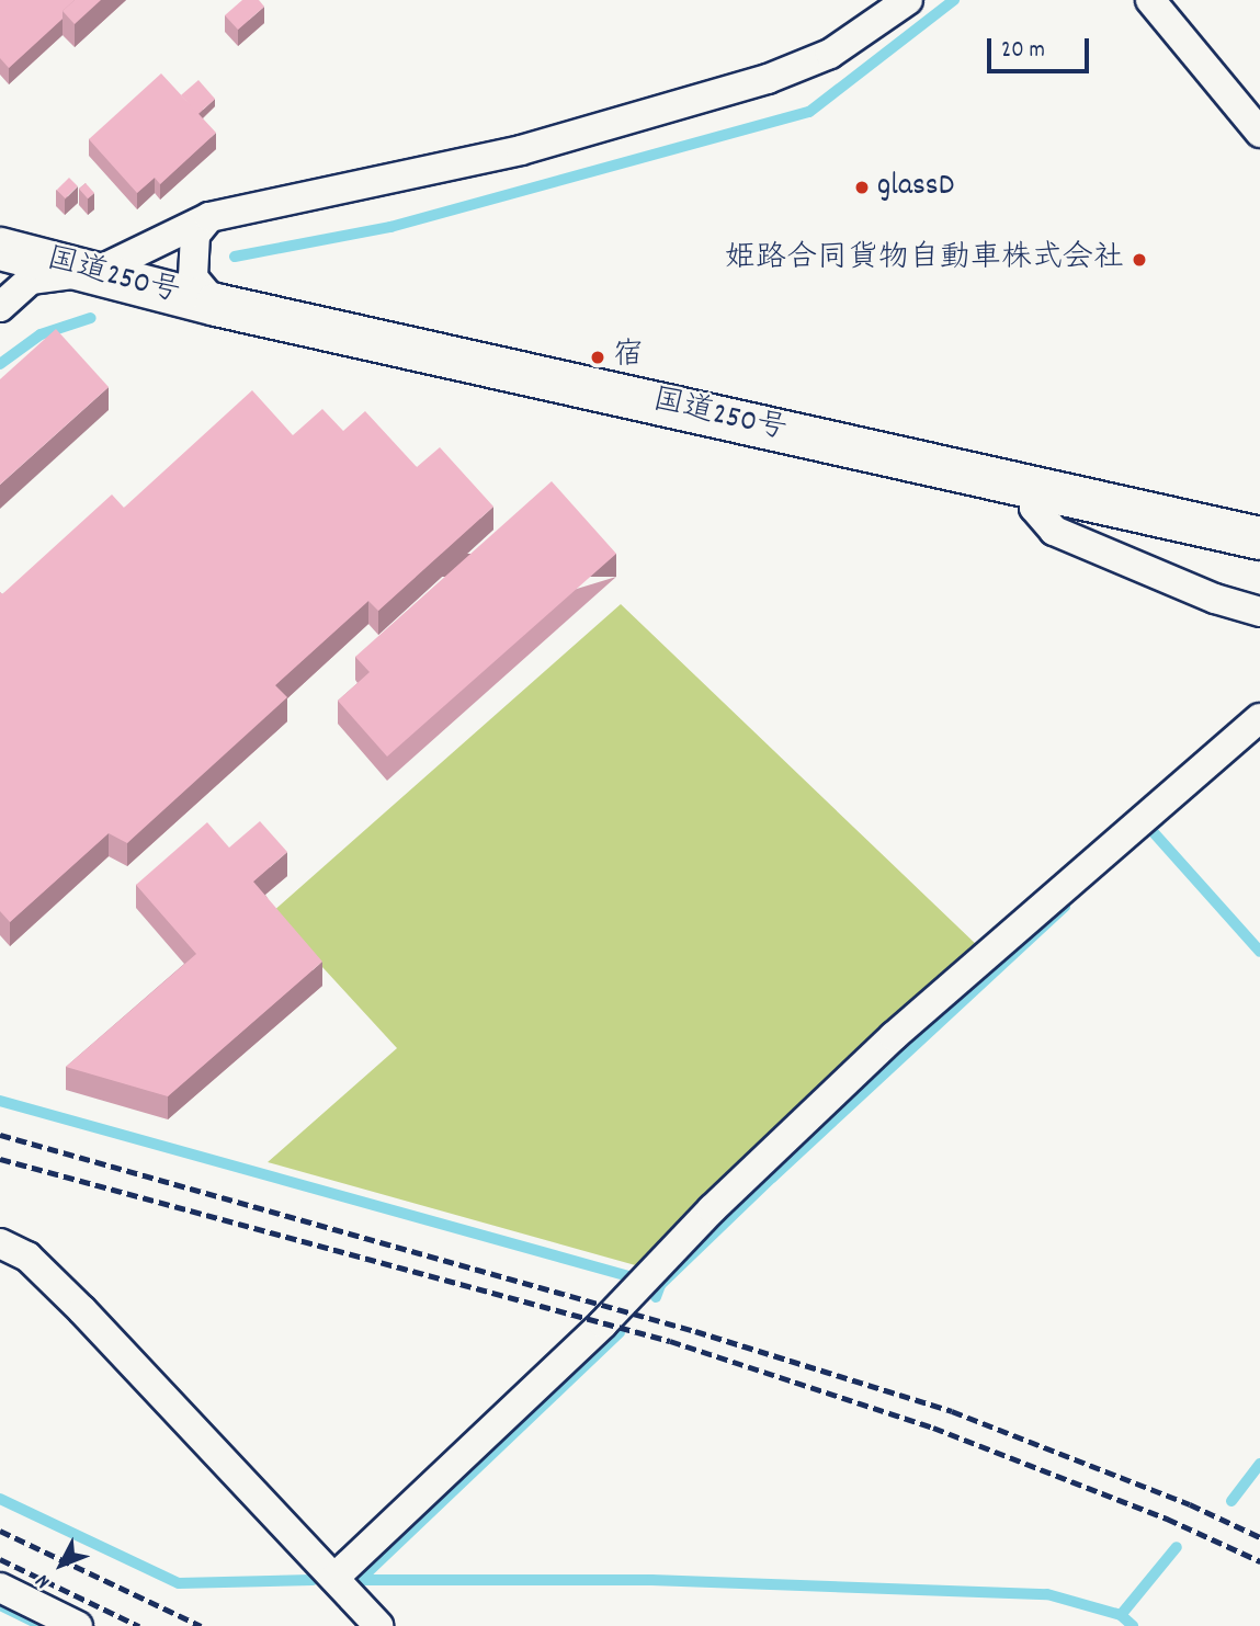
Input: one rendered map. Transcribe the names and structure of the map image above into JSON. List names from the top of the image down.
{
  "streets": {
    "highway": ["国道250号"]
  },
  "places": ["glassD", "姫路合同貨物自動車株式会社", "宿"],
  "scale_bar": "20 m",
  "north": "bottom left"
}
